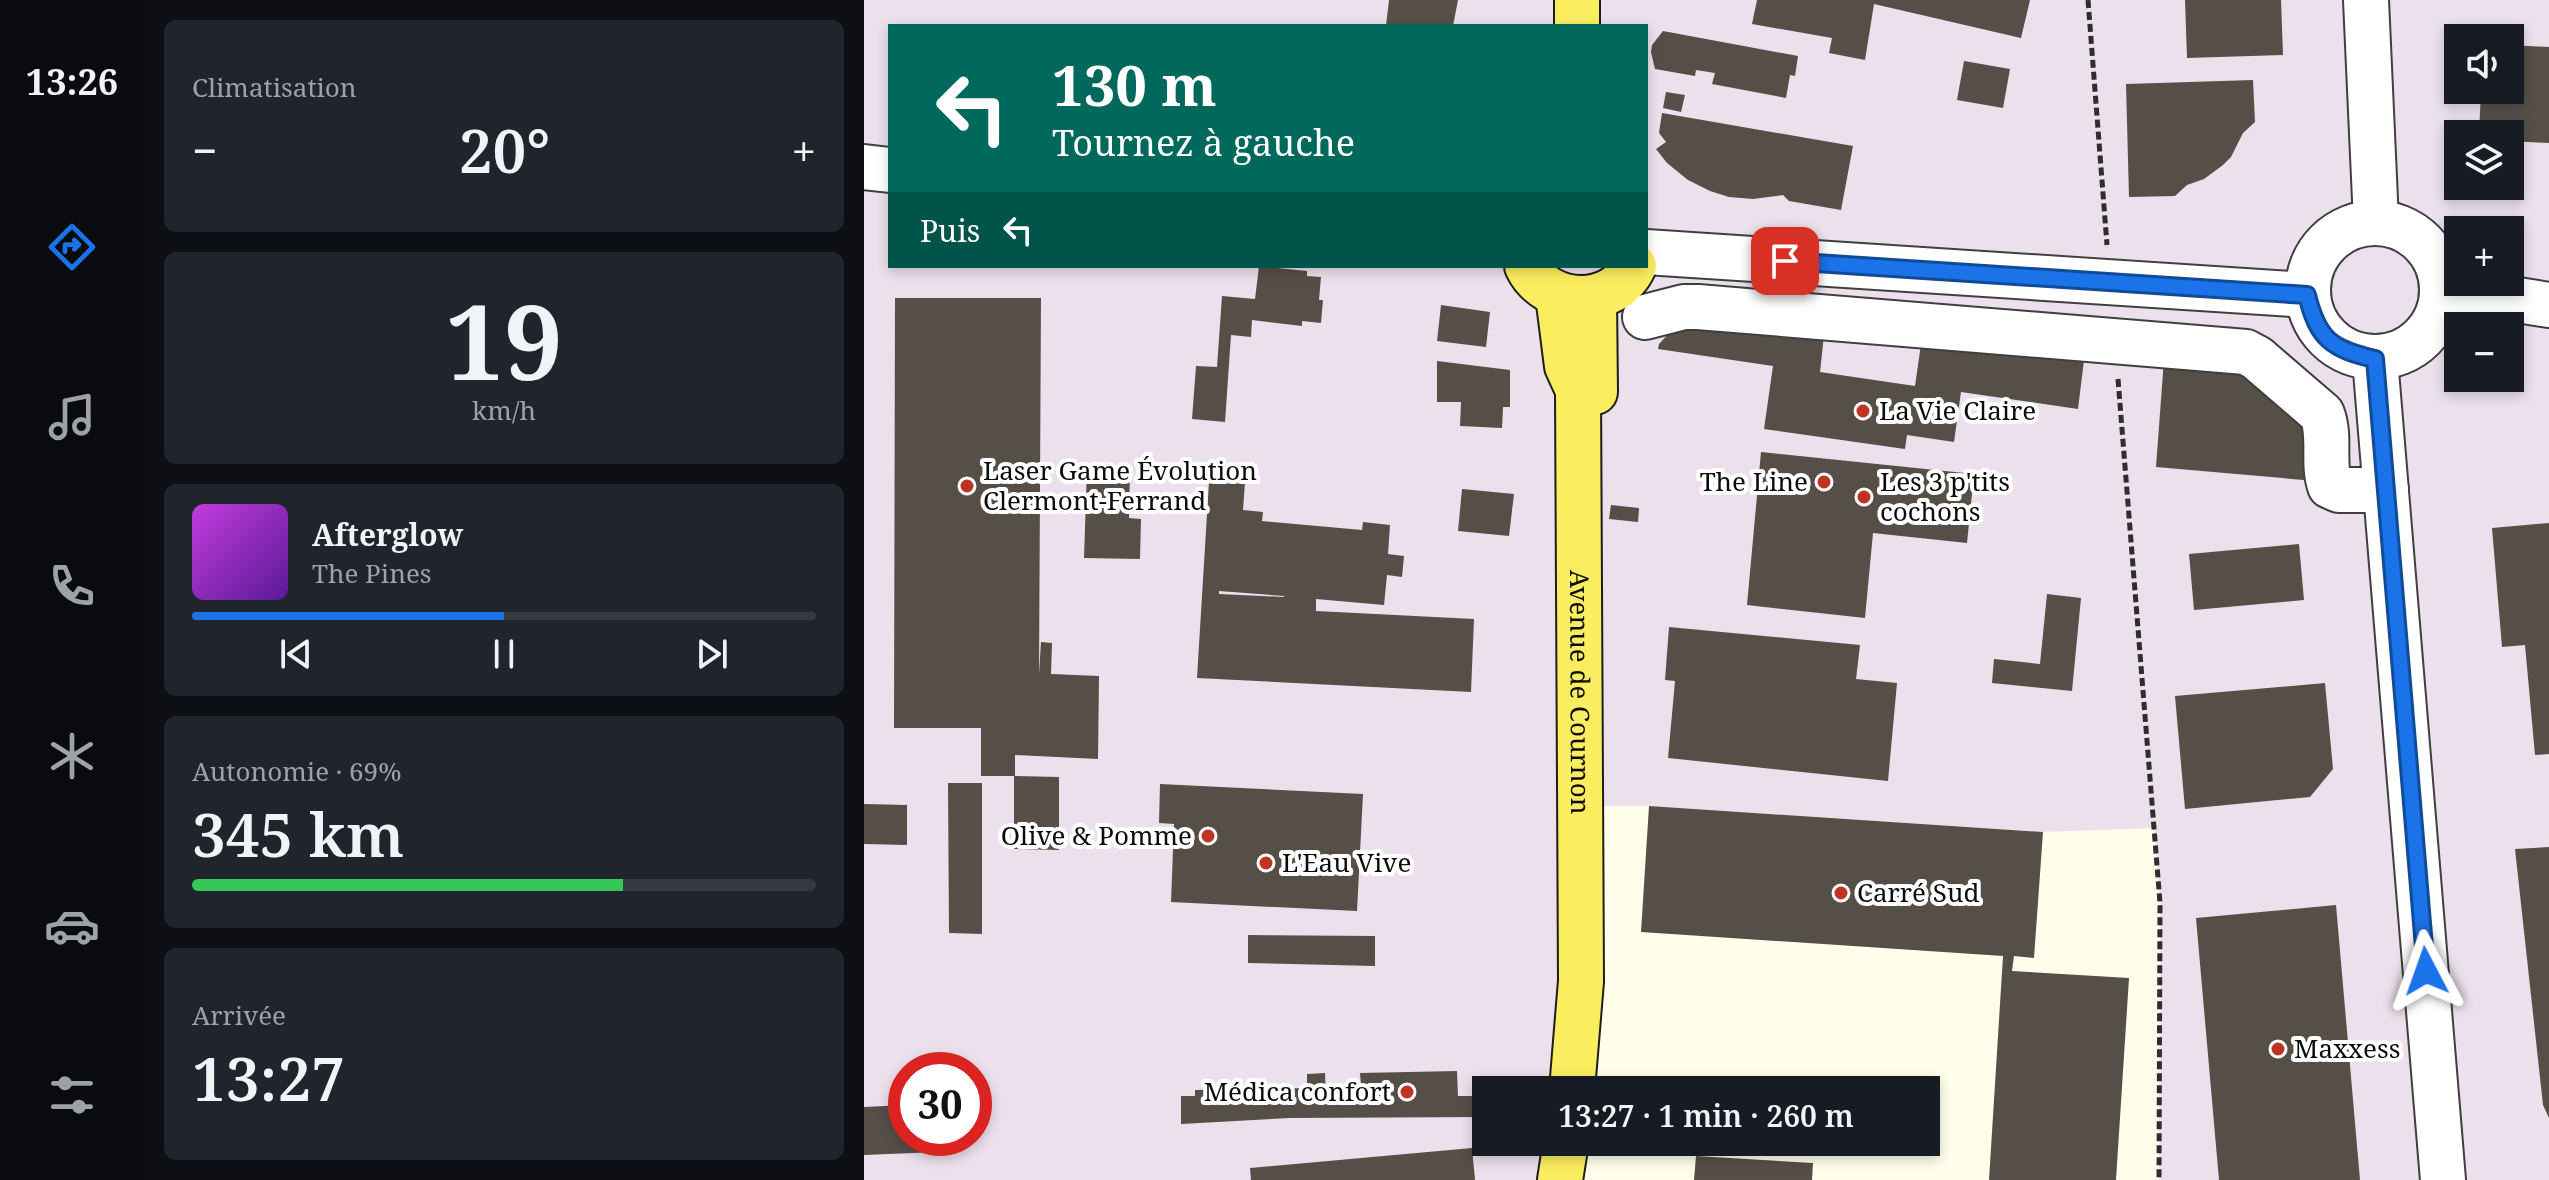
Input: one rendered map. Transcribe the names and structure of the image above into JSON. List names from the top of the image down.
{
  "streets": {
    "main road": ["Avenue de Cournon"]
  },
  "places": [
    "La Vie Claire",
    "The Line",
    "Laser Game Évolution Clermont-Ferrand",
    "Les 3 p'tits cochons",
    "Olive & Pomme",
    "L'Eau Vive",
    "Carré Sud",
    "Maxxess",
    "Médica confort"
  ],
  "page": {
    "tabs": "13:26",
    "tile": [
      "Climatisation",
      ["19", "km/h"],
      ["Autonomie · 69%", "345 km"],
      ["Arrivée", "13:27"]
    ],
    "map_buttons": ["+", "−"],
    "turn": ["130 m", "Tournez à gauche"],
    "heat": ["−", "20°", "+"],
    "then": "Puis",
    "song": ["Afterglow", "The Pines"],
    "limit": "30",
    "trip": "13:27 · 1 min · 260 m"
  }
}
